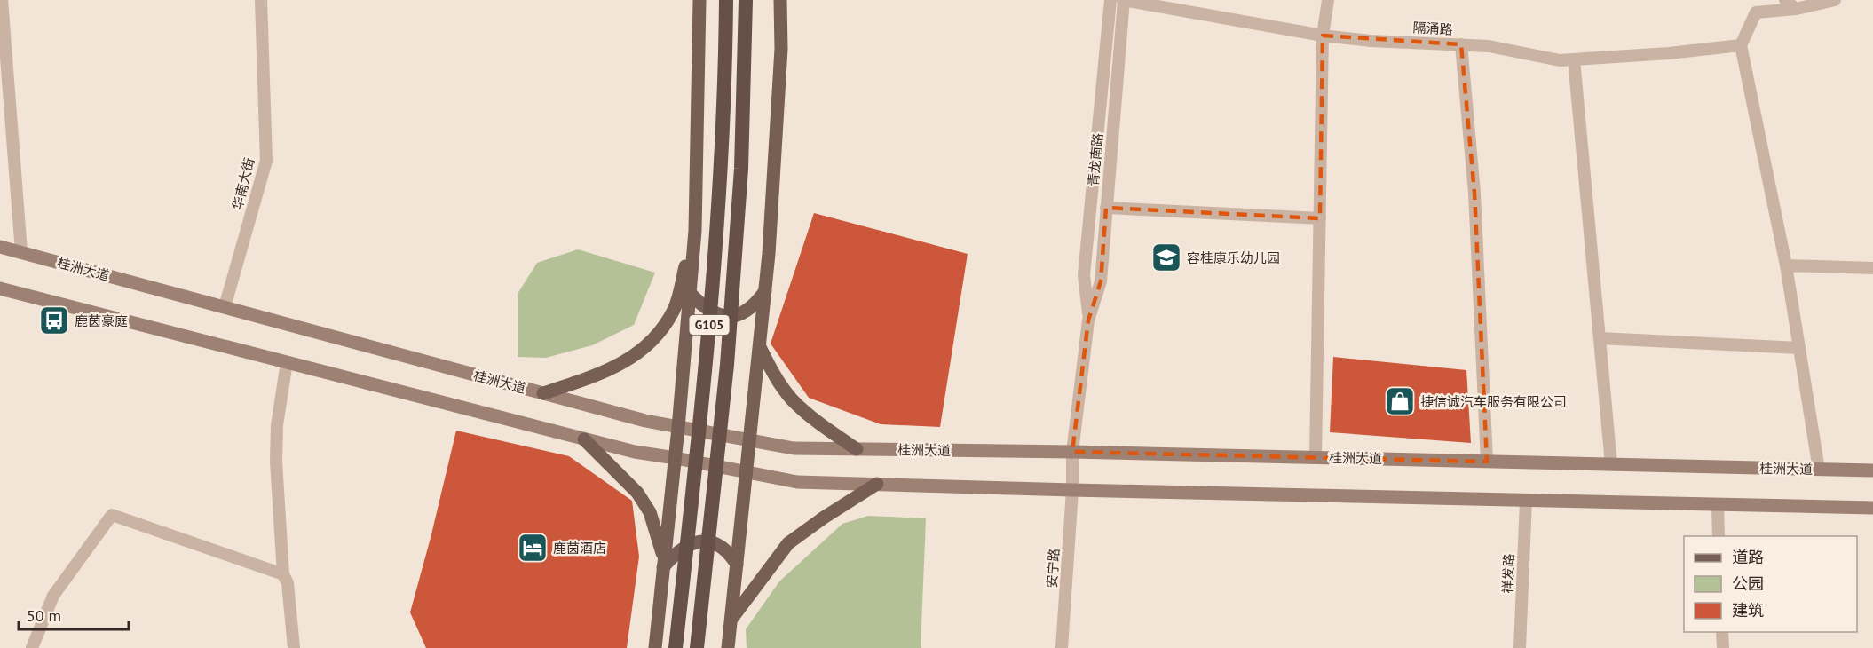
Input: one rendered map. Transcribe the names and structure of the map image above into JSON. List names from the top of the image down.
{
  "streets": {
    "highway": ["G105"],
    "main road": ["桂洲大道"],
    "street": [
      "隔涌路",
      "青龙南路",
      "华南大街",
      "安宁路",
      "祥发路"
    ]
  },
  "crossings": [
    ["隔涌路", "青龙南路"],
    ["青龙南路", "桂洲大道"],
    ["青龙南路", "安宁路"],
    ["华南大街", "桂洲大道"]
  ],
  "places": {
    "school or university": ["容桂康乐幼儿园"],
    "bus stop": ["鹿茵豪庭"],
    "shop": ["捷信诚汽车服务有限公司"],
    "hotel": ["鹿茵酒店"]
  },
  "legend": ["道路", "公园", "建筑"],
  "scale_bar": "50 m"
}
